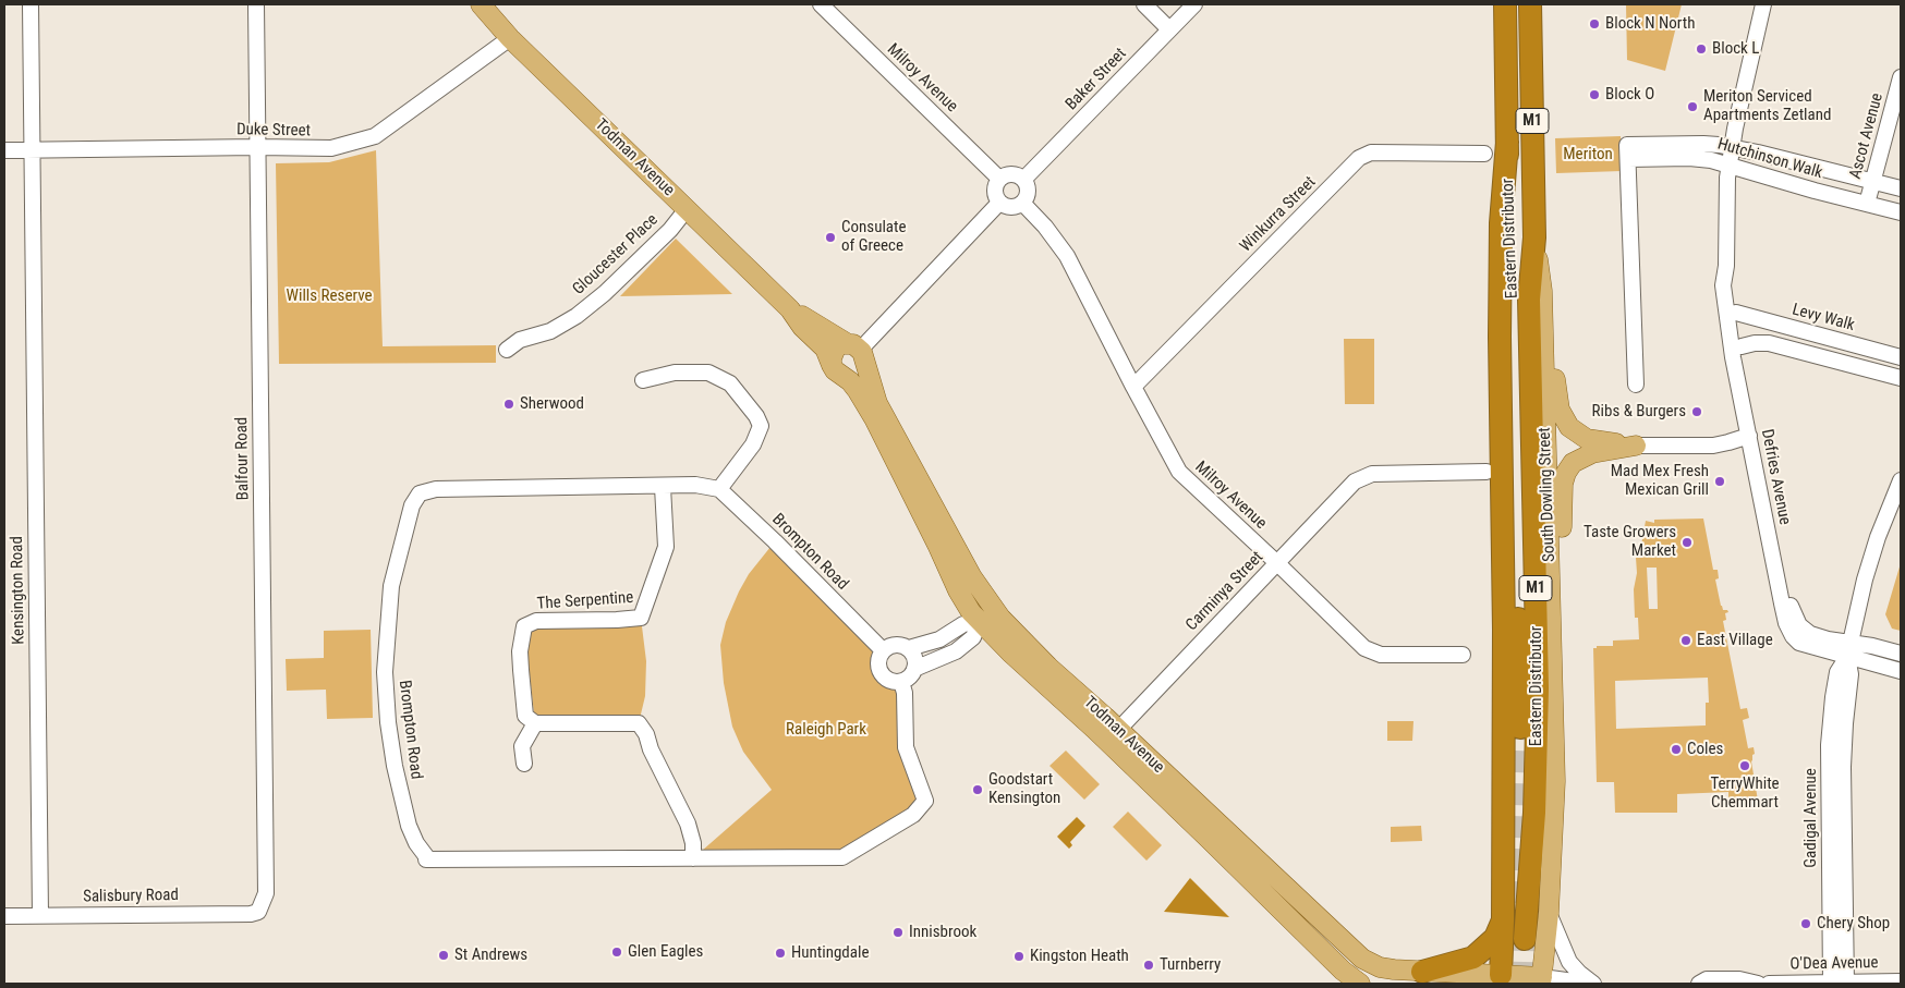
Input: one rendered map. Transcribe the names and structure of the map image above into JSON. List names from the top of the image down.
{
  "streets": {
    "highway": ["M1", "Eastern Distributor", "South Dowling Street"],
    "main road": ["Todman Avenue"],
    "street": [
      "Milroy Avenue",
      "Baker Street",
      "Duke Street",
      "Ascot Avenue",
      "Hutchinson Walk",
      "Winkurra Street",
      "Gloucester Place",
      "Levy Walk",
      "Balfour Road",
      "Defries Avenue",
      "Brompton Road",
      "Kensington Road",
      "Carminya Street",
      "The Serpentine",
      "Gadigal Avenue",
      "Salisbury Road",
      "O'Dea Avenue"
    ]
  },
  "crossings": [
    ["Milroy Avenue", "Baker Street"],
    ["Milroy Avenue", "Winkurra Street"],
    ["Milroy Avenue", "Carminya Street"],
    ["M1", "Eastern Distributor"],
    ["Duke Street", "Todman Avenue"],
    ["Duke Street", "Balfour Road"],
    ["Duke Street", "Kensington Road"],
    ["Ascot Avenue", "Hutchinson Walk"],
    ["Todman Avenue", "Gloucester Place"],
    ["Todman Avenue", "South Dowling Street"],
    ["Todman Avenue", "Carminya Street"],
    ["Hutchinson Walk", "Defries Avenue"],
    ["Eastern Distributor", "South Dowling Street"],
    ["Levy Walk", "Defries Avenue"],
    ["Balfour Road", "Salisbury Road"],
    ["Defries Avenue", "Gadigal Avenue"],
    ["Brompton Road", "The Serpentine"],
    ["Kensington Road", "Salisbury Road"],
    ["Gadigal Avenue", "O'Dea Avenue"]
  ],
  "parks": ["Meriton", "Wills Reserve", "Raleigh Park"],
  "places": [
    "Block N North",
    "Block L",
    "Block O",
    "Meriton Serviced Apartments Zetland",
    "Consulate of Greece",
    "Sherwood",
    "Ribs & Burgers",
    "Mad Mex Fresh Mexican Grill",
    "Taste Growers Market",
    "East Village",
    "Coles",
    "TerryWhite Chemmart",
    "Goodstart Kensington",
    "Chery Shop",
    "Innisbrook",
    "Glen Eagles",
    "Huntingdale",
    "St Andrews",
    "Kingston Heath",
    "Turnberry"
  ]
}
